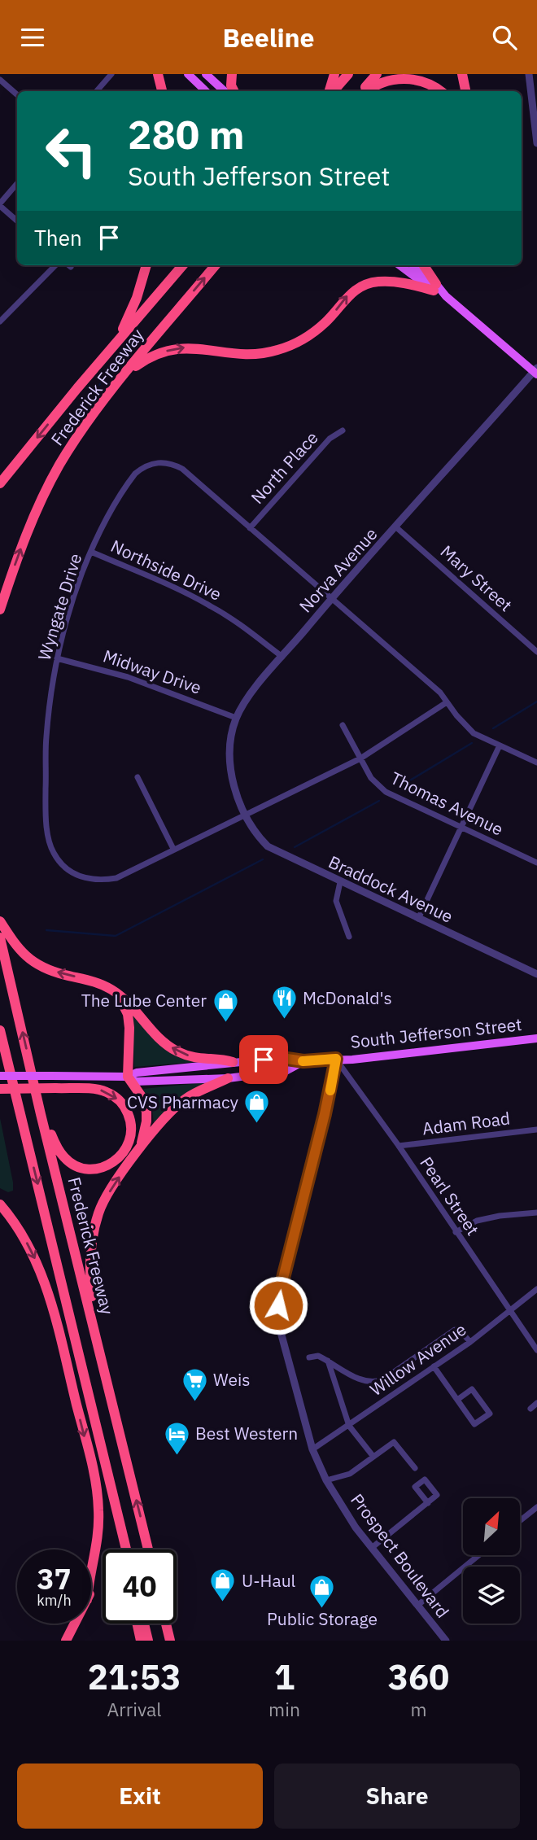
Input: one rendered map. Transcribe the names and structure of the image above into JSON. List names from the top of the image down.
{
  "streets": {
    "highway": ["Frederick Freeway"],
    "main road": ["South Jefferson Street"],
    "street": [
      "North Place",
      "Northside Drive",
      "Norva Avenue",
      "Mary Street",
      "Wyngate Drive",
      "Midway Drive",
      "Thomas Avenue",
      "Braddock Avenue",
      "Adam Road",
      "Pearl Street",
      "Willow Avenue",
      "Prospect Boulevard"
    ]
  },
  "crossings": [
    ["North Place", "Wyngate Drive"],
    ["Northside Drive", "Norva Avenue"],
    ["Northside Drive", "Wyngate Drive"],
    ["Norva Avenue", "Mary Street"],
    ["Norva Avenue", "Wyngate Drive"],
    ["Norva Avenue", "Midway Drive"],
    ["Norva Avenue", "Braddock Avenue"],
    ["Wyngate Drive", "Midway Drive"],
    ["Wyngate Drive", "Thomas Avenue"],
    ["Wyngate Drive", "Braddock Avenue"],
    ["South Jefferson Street", "Pearl Street"],
    ["South Jefferson Street", "Prospect Boulevard"],
    ["Adam Road", "Pearl Street"],
    ["Pearl Street", "Willow Avenue"],
    ["Pearl Street", "Prospect Boulevard"],
    ["Willow Avenue", "Prospect Boulevard"]
  ],
  "places": {
    "restaurant": ["McDonald's"],
    "shop": [
      "The Lube Center",
      "CVS Pharmacy",
      "U-Haul",
      "Public Storage"
    ],
    "supermarket": ["Weis"],
    "hotel": ["Best Western"]
  },
  "north": "top right",
  "page": {
    "header": "Beeline",
    "turn": ["280 m", "South Jefferson Street"],
    "then": "Then",
    "speed": "37 km/h",
    "limit": "40",
    "eta": [
      "21:53",
      "Arrival",
      "1",
      "min",
      "360",
      "m"
    ],
    "buttons": ["Exit", "Share"]
  }
}
